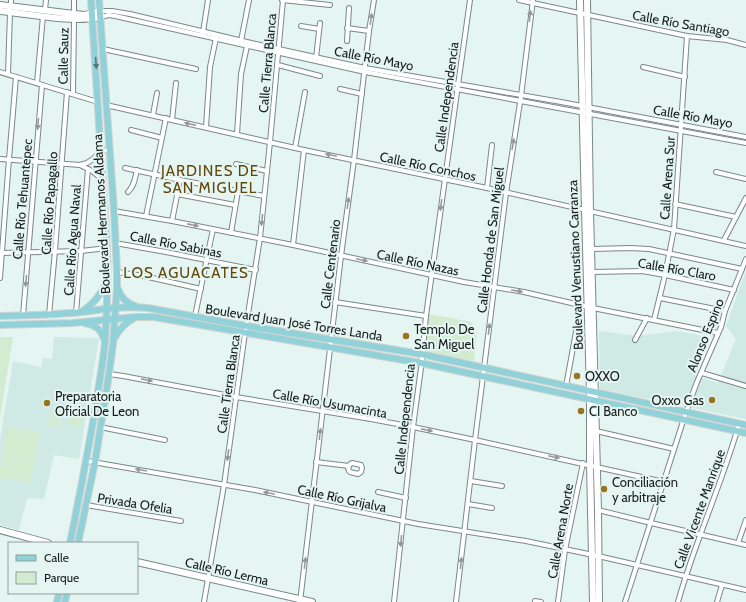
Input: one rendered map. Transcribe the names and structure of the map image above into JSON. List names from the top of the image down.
{
  "streets": {
    "main road": [
      "Calle Río Mayo",
      "Boulevard Hermanos Aldama",
      "Boulevard Venustiano Carranza",
      "Boulevard Juan José Torres Landa",
      "Calle Río Lerma"
    ],
    "street": [
      "Calle Río Santiago",
      "Calle Sauz",
      "Calle Tierra Blanca",
      "Calle Independencia",
      "Calle Río Conchos",
      "Calle Arena Sur",
      "Calle Río Tehuantepec",
      "Calle Río Papagallo",
      "Calle Río Agua Naval",
      "Calle Honda de San Miguel",
      "Calle Río Sabinas",
      "Calle Río Nazas",
      "Calle Centenario",
      "Calle Río Claro",
      "Alonso Espino",
      "Calle Río Usumacinta",
      "Calle Río Grijalva",
      "Privada Ofelia",
      "Calle Vicente Manrique",
      "Calle Arena Norte"
    ]
  },
  "crossings": [
    ["Calle Río Santiago", "Calle Arena Sur"],
    ["Calle Río Santiago", "Calle Honda de San Miguel"],
    ["Calle Río Santiago", "Boulevard Venustiano Carranza"],
    ["Calle Sauz", "Calle Río Mayo"],
    ["Calle Río Mayo", "Calle Tierra Blanca"],
    ["Calle Río Mayo", "Calle Independencia"],
    ["Calle Río Mayo", "Calle Arena Sur"],
    ["Calle Río Mayo", "Boulevard Hermanos Aldama"],
    ["Calle Río Mayo", "Calle Honda de San Miguel"],
    ["Calle Río Mayo", "Calle Centenario"],
    ["Calle Río Mayo", "Boulevard Venustiano Carranza"],
    ["Calle Tierra Blanca", "Calle Río Conchos"],
    ["Calle Tierra Blanca", "Calle Río Sabinas"],
    ["Calle Tierra Blanca", "Calle Río Nazas"],
    ["Calle Tierra Blanca", "Boulevard Juan José Torres Landa"],
    ["Calle Tierra Blanca", "Calle Río Usumacinta"],
    ["Calle Tierra Blanca", "Calle Río Grijalva"],
    ["Calle Tierra Blanca", "Calle Río Lerma"],
    ["Calle Independencia", "Calle Río Conchos"],
    ["Calle Independencia", "Calle Río Nazas"],
    ["Calle Independencia", "Boulevard Juan José Torres Landa"],
    ["Calle Independencia", "Calle Río Usumacinta"],
    ["Calle Independencia", "Calle Río Grijalva"],
    ["Calle Río Conchos", "Calle Arena Sur"],
    ["Calle Río Conchos", "Boulevard Hermanos Aldama"],
    ["Calle Río Conchos", "Calle Honda de San Miguel"],
    ["Calle Río Conchos", "Calle Centenario"],
    ["Calle Río Conchos", "Boulevard Venustiano Carranza"],
    ["Calle Arena Sur", "Calle Río Nazas"],
    ["Calle Arena Sur", "Calle Río Claro"],
    ["Calle Río Tehuantepec", "Boulevard Juan José Torres Landa"],
    ["Calle Río Papagallo", "Boulevard Juan José Torres Landa"],
    ["Boulevard Hermanos Aldama", "Calle Río Sabinas"],
    ["Boulevard Hermanos Aldama", "Calle Río Nazas"],
    ["Boulevard Hermanos Aldama", "Boulevard Juan José Torres Landa"],
    ["Boulevard Hermanos Aldama", "Calle Río Usumacinta"],
    ["Boulevard Hermanos Aldama", "Calle Río Grijalva"],
    ["Boulevard Hermanos Aldama", "Privada Ofelia"],
    ["Calle Río Agua Naval", "Boulevard Juan José Torres Landa"],
    ["Calle Honda de San Miguel", "Calle Río Nazas"],
    ["Calle Honda de San Miguel", "Boulevard Juan José Torres Landa"],
    ["Calle Honda de San Miguel", "Calle Río Usumacinta"],
    ["Calle Honda de San Miguel", "Calle Río Grijalva"],
    ["Calle Río Nazas", "Calle Centenario"],
    ["Calle Río Nazas", "Boulevard Venustiano Carranza"],
    ["Calle Río Nazas", "Alonso Espino"],
    ["Calle Centenario", "Boulevard Juan José Torres Landa"],
    ["Calle Centenario", "Calle Río Usumacinta"],
    ["Calle Centenario", "Calle Río Grijalva"],
    ["Calle Centenario", "Calle Río Lerma"],
    ["Boulevard Venustiano Carranza", "Calle Río Claro"],
    ["Boulevard Venustiano Carranza", "Boulevard Juan José Torres Landa"],
    ["Boulevard Venustiano Carranza", "Calle Río Usumacinta"],
    ["Boulevard Venustiano Carranza", "Calle Río Grijalva"],
    ["Calle Río Claro", "Alonso Espino"],
    ["Boulevard Juan José Torres Landa", "Alonso Espino"],
    ["Boulevard Juan José Torres Landa", "Calle Vicente Manrique"],
    ["Alonso Espino", "Calle Río Usumacinta"],
    ["Alonso Espino", "Calle Río Grijalva"],
    ["Calle Río Usumacinta", "Calle Arena Norte"],
    ["Calle Río Grijalva", "Calle Vicente Manrique"],
    ["Calle Río Grijalva", "Calle Arena Norte"]
  ],
  "one_way": [
    "Calle Honda de San Miguel",
    "Calle Río Nazas",
    "Calle Centenario",
    "Calle Río Usumacinta"
  ],
  "districts": ["JARDINES DE SAN MIGUEL", "LOS AGUACATES"],
  "places": [
    "Templo De San Miguel",
    "OXXO",
    "Oxxo Gas",
    "Preparatoria Oficial De Leon",
    "CI Banco",
    "Conciliación y arbitraje"
  ],
  "legend": ["Calle", "Parque"]
}
